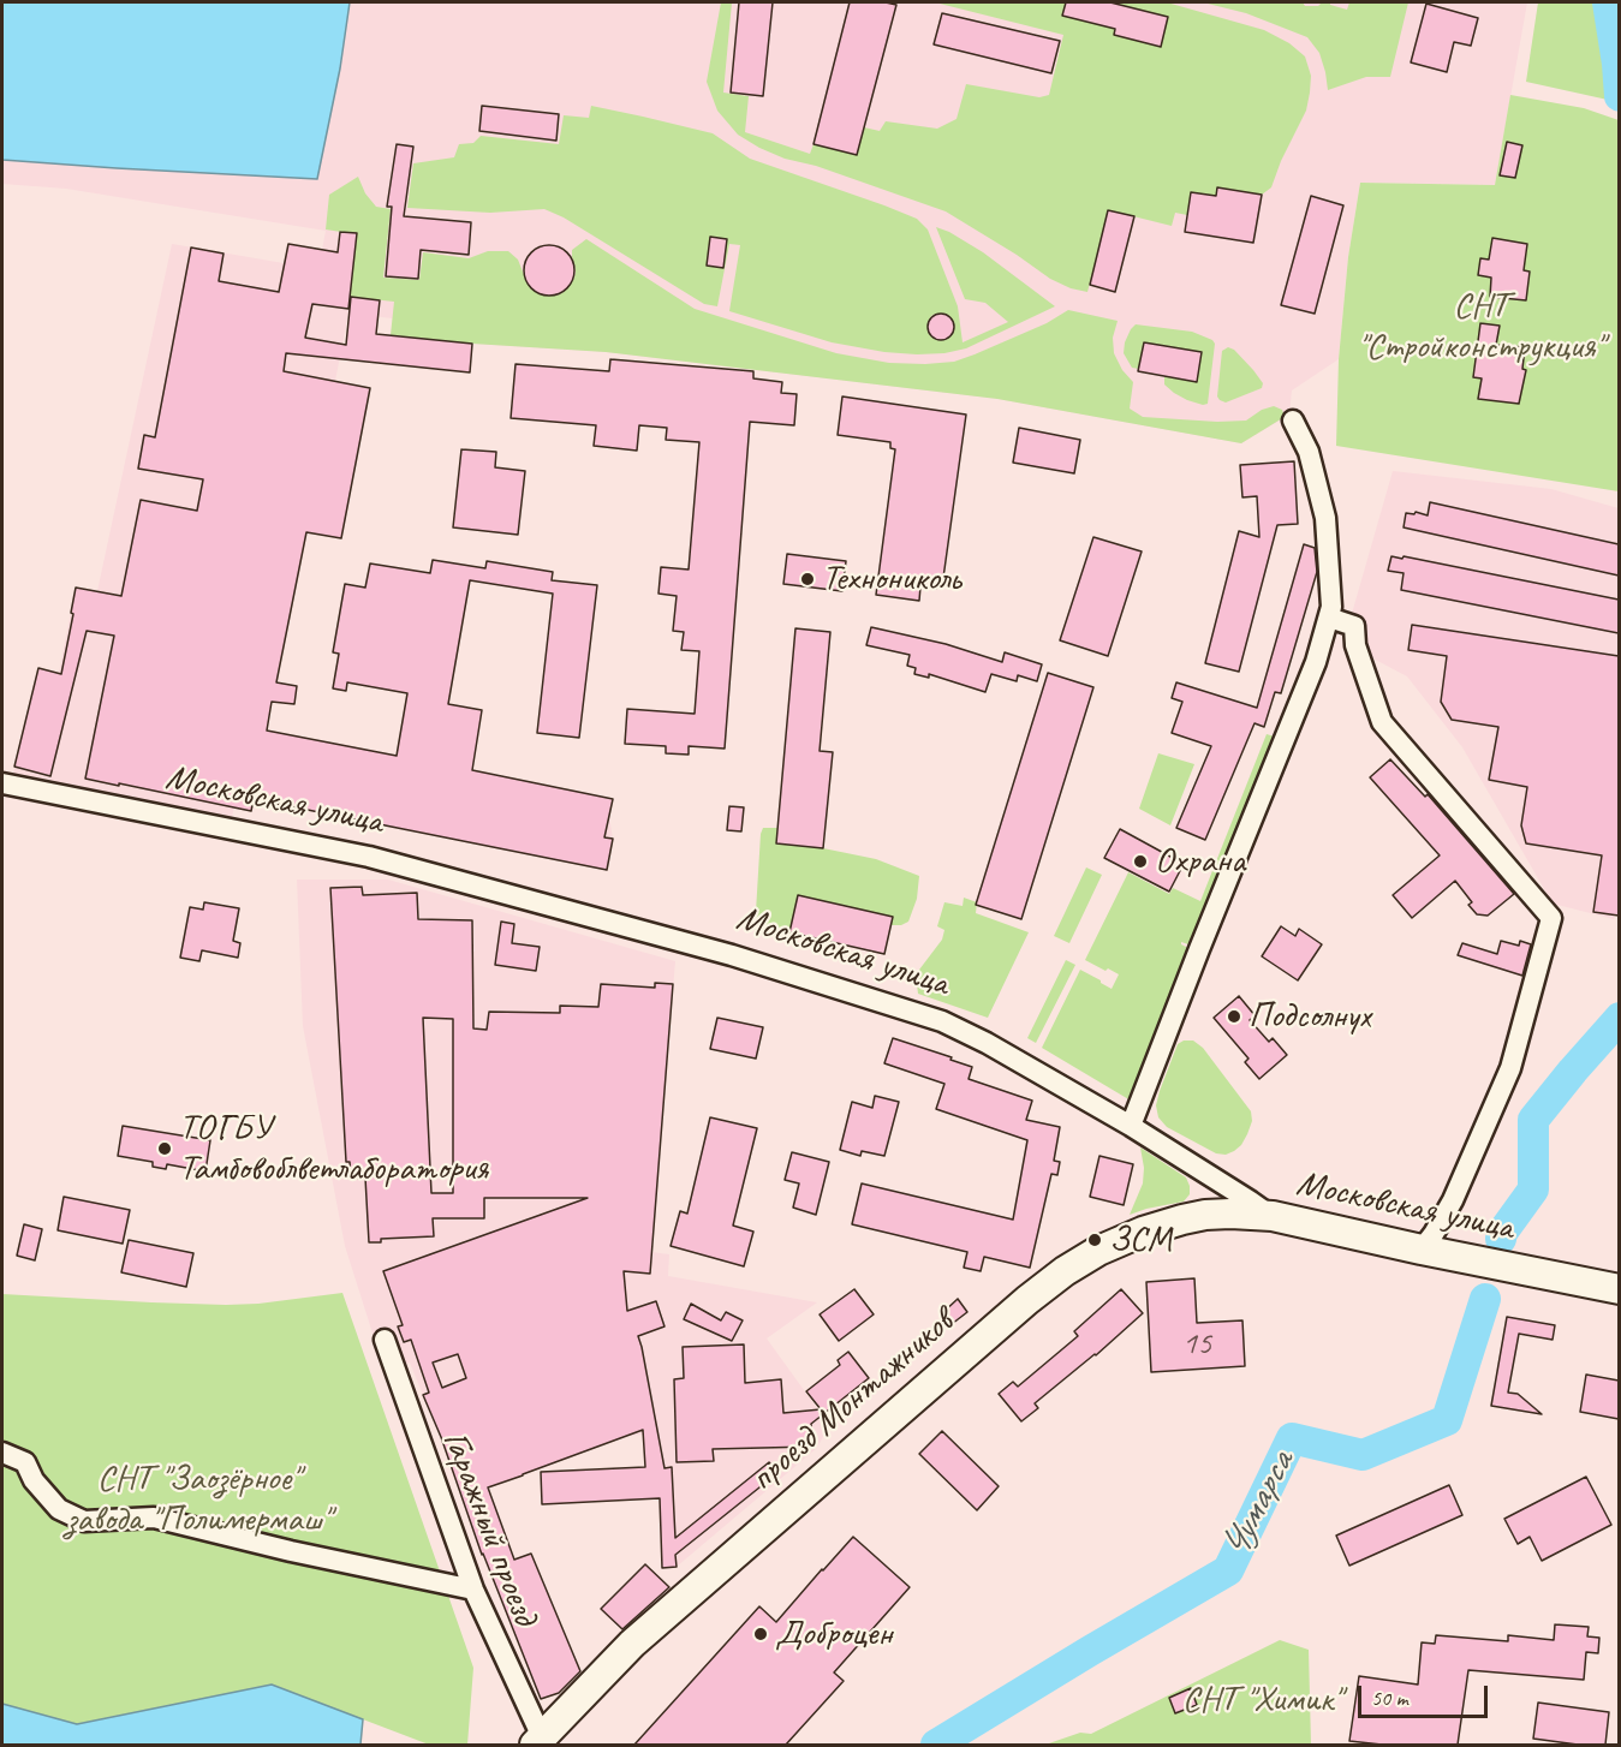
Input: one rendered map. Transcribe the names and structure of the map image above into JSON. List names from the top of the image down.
{
  "streets": {
    "main road": ["Московская улица", "проезд Монтажников"],
    "street": ["Гаражный проезд"]
  },
  "crossings": [
    ["Московская улица", "проезд Монтажников"],
    ["проезд Монтажников", "Гаражный проезд"]
  ],
  "water": ["Чумарса"],
  "parks": ["СНТ \"Стройконструкция\"", "СНТ \"Заозёрное\" завода \"Полимермаш\"", "СНТ \"Химик\""],
  "places": [
    "Технониколь",
    "Охрана",
    "Подсолнух",
    "ТОГБУ Тамбовоблветлаборатория",
    "ЗСМ",
    "Доброцен"
  ],
  "house_numbers": ["15"],
  "scale_bar": "50 m"
}
